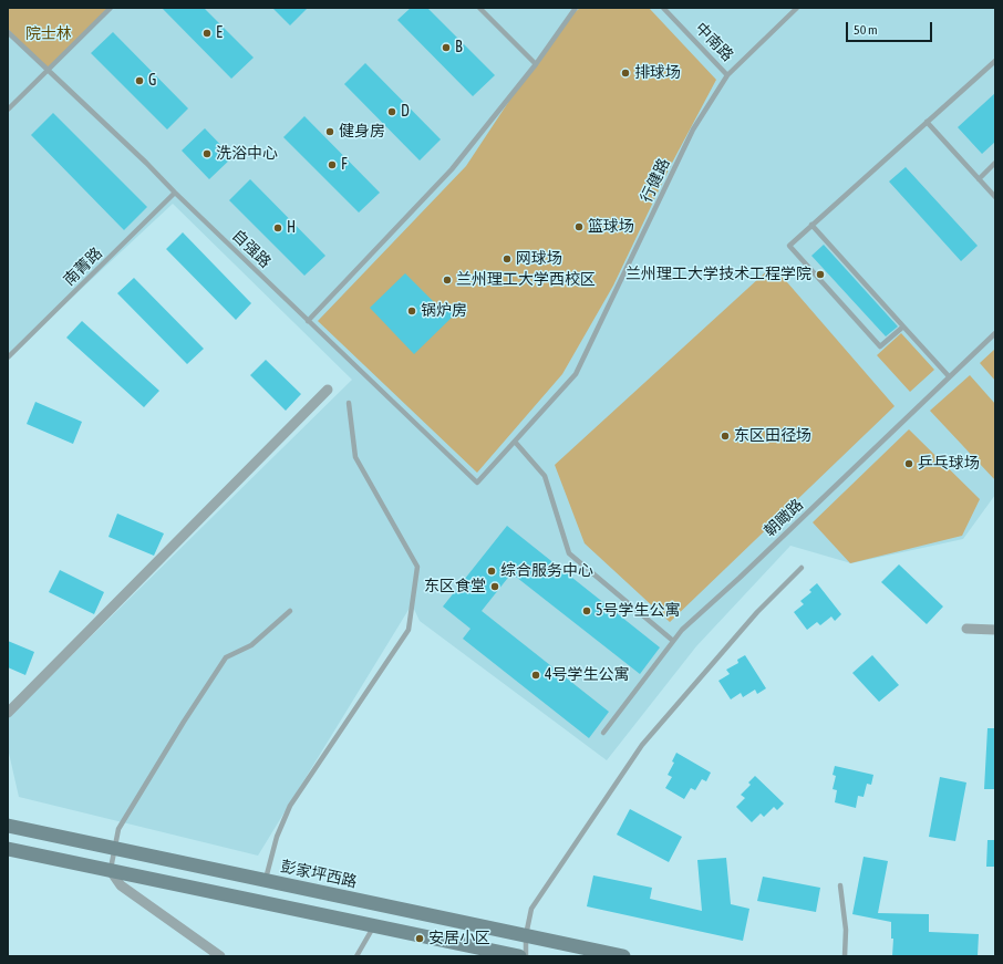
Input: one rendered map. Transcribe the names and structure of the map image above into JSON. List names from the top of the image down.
{
  "streets": {
    "main road": ["彭家坪西路"],
    "lane": [
      "中南路",
      "行健路",
      "自强路",
      "南菁路",
      "朝瞰路"
    ]
  },
  "crossings": [
    ["中南路", "行健路"],
    ["行健路", "自强路"],
    ["自强路", "南菁路"]
  ],
  "parks": ["院士林"],
  "places": [
    "E",
    "B",
    "排球场",
    "G",
    "D",
    "健身房",
    "洗浴中心",
    "F",
    "篮球场",
    "H",
    "网球场",
    "兰州理工大学技术工程学院",
    "兰州理工大学西校区",
    "锅炉房",
    "东区田径场",
    "乒乓球场",
    "综合服务中心",
    "东区食堂",
    "5号学生公寓",
    "4号学生公寓",
    "安居小区"
  ],
  "scale_bar": "50 m"
}
